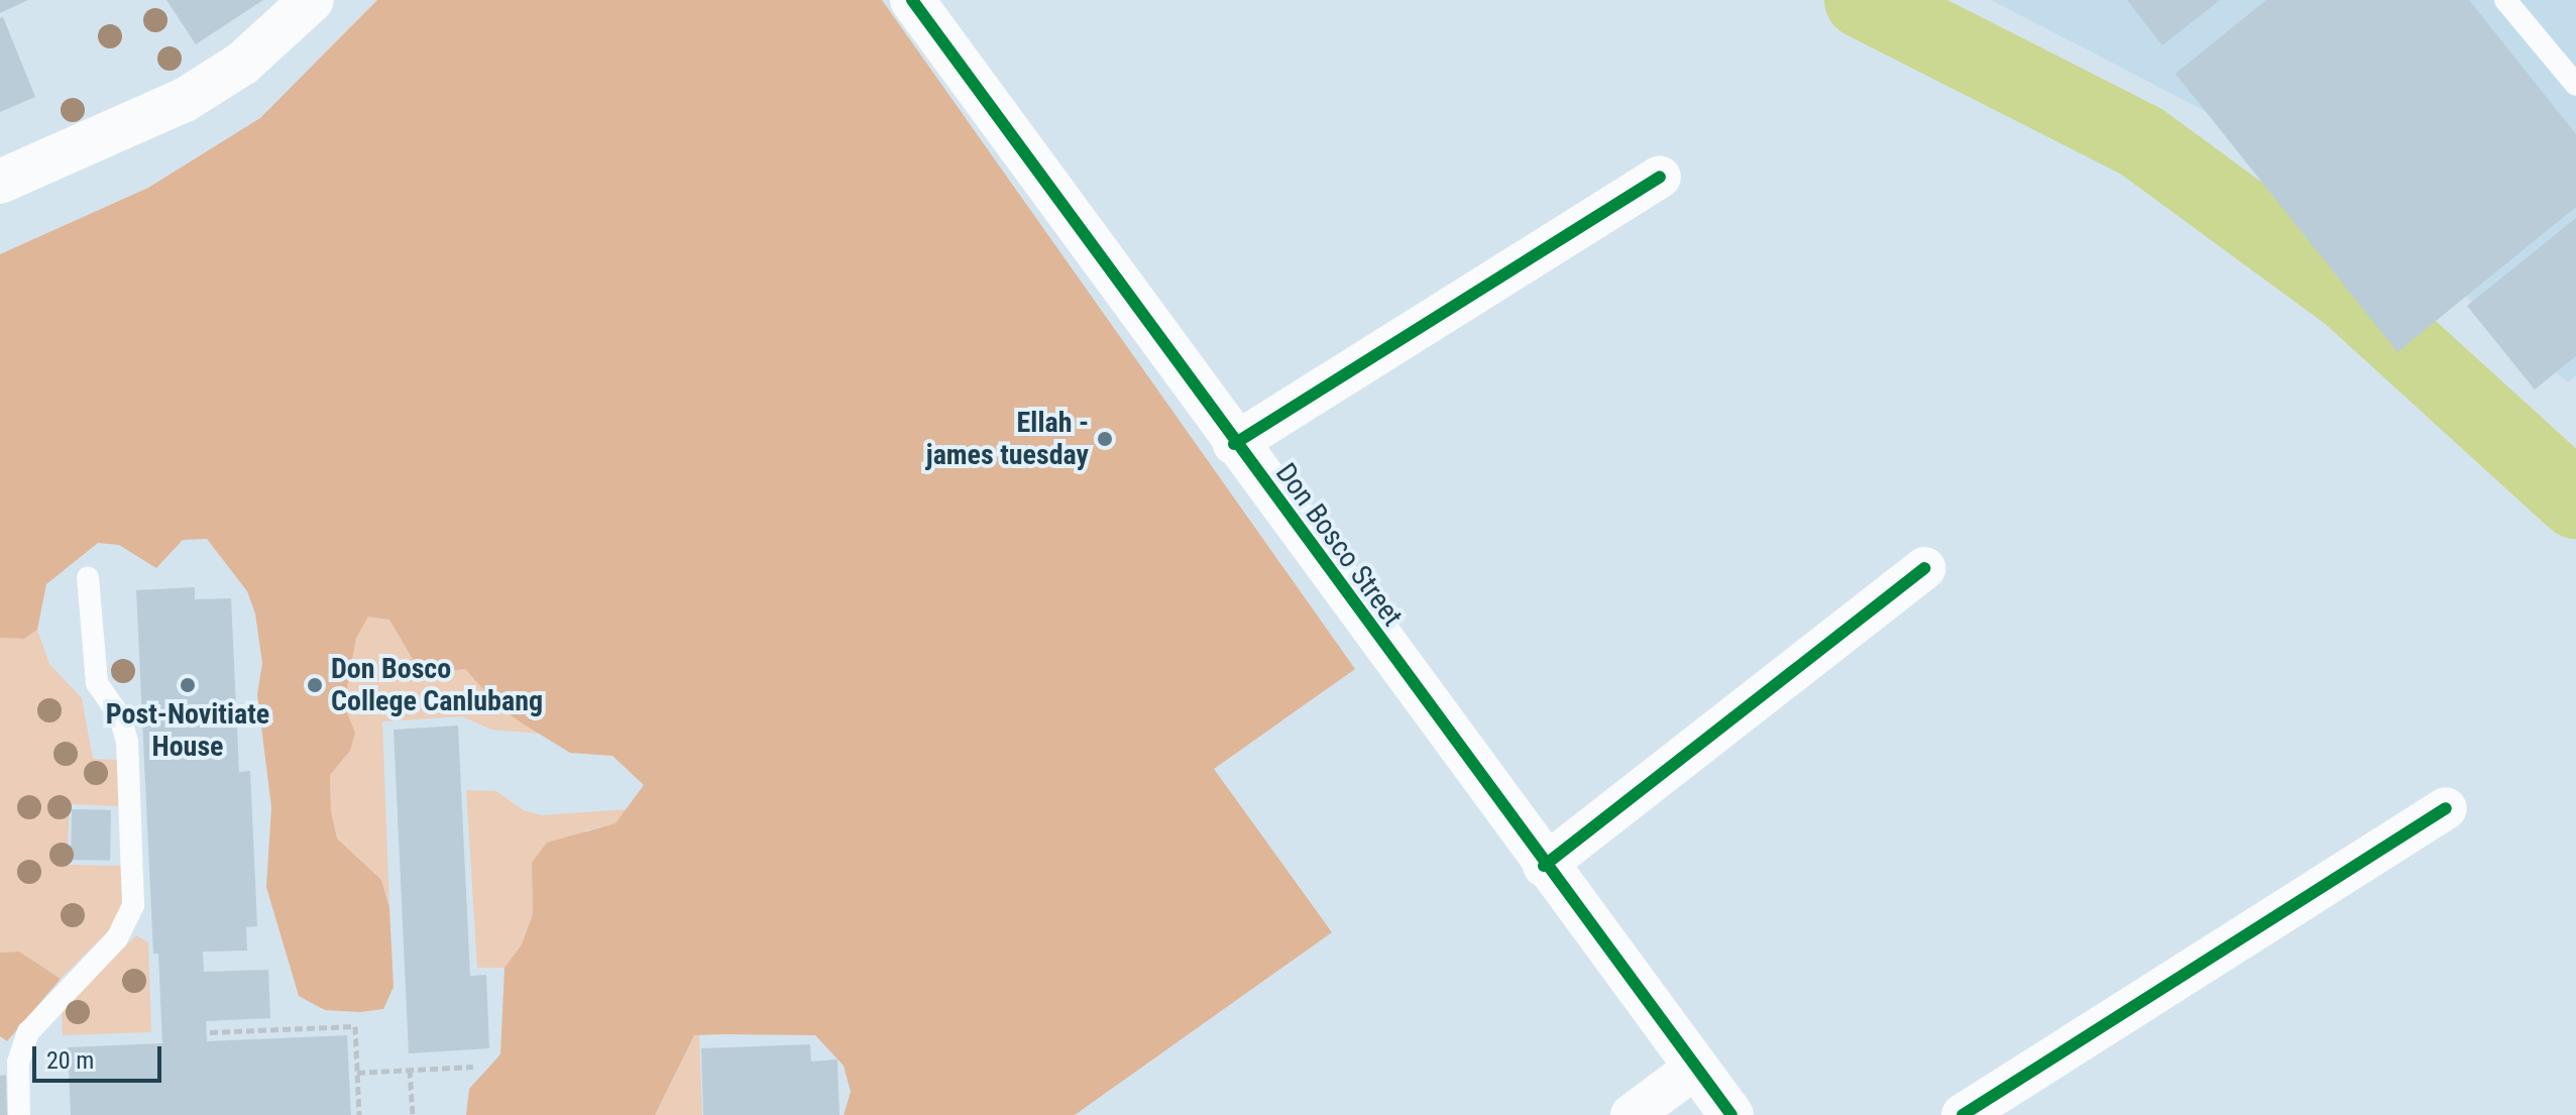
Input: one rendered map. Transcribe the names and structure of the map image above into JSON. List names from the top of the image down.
{
  "streets": {
    "street": ["Don Bosco Street"]
  },
  "places": ["Ellah - james tuesday", "Post-Novitiate House", "Don Bosco College Canlubang"],
  "scale_bar": "20 m"
}
